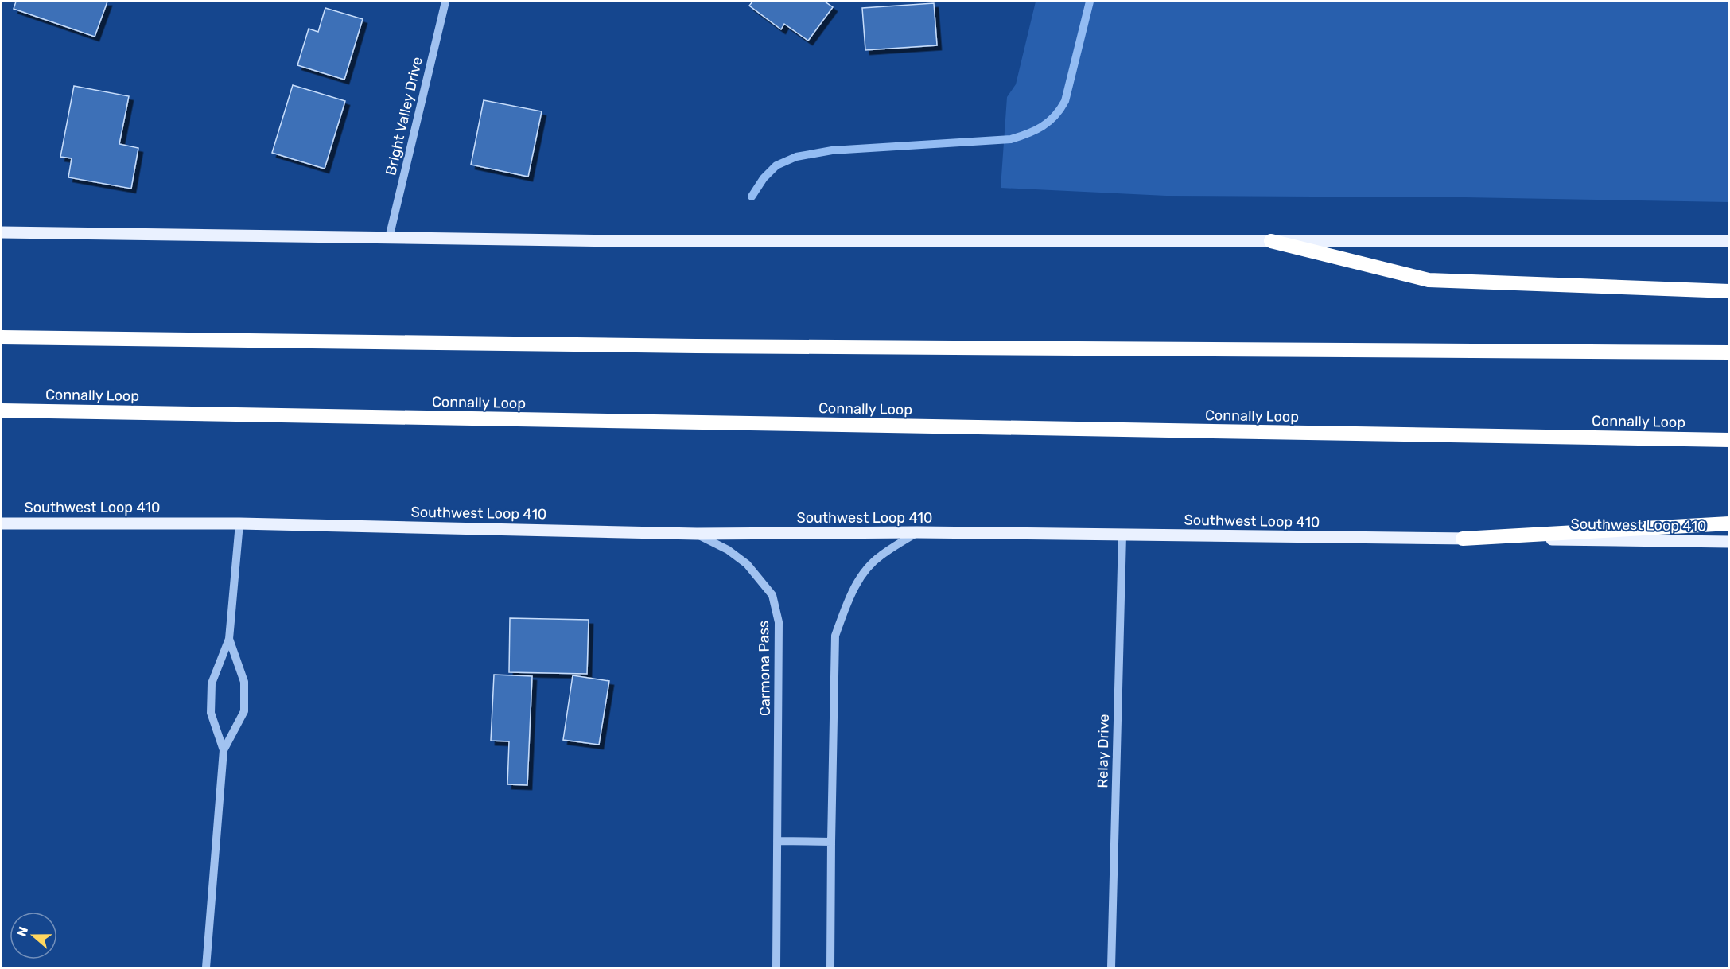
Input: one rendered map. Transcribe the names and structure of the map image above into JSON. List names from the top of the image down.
{
  "streets": {
    "highway": ["Connally Loop"],
    "main road": ["Southwest Loop 410"],
    "street": ["Bright Valley Drive", "Carmona Pass", "Relay Drive"]
  },
  "crossings": [
    ["Southwest Loop 410", "Carmona Pass"],
    ["Southwest Loop 410", "Relay Drive"]
  ],
  "north": "left"
}
